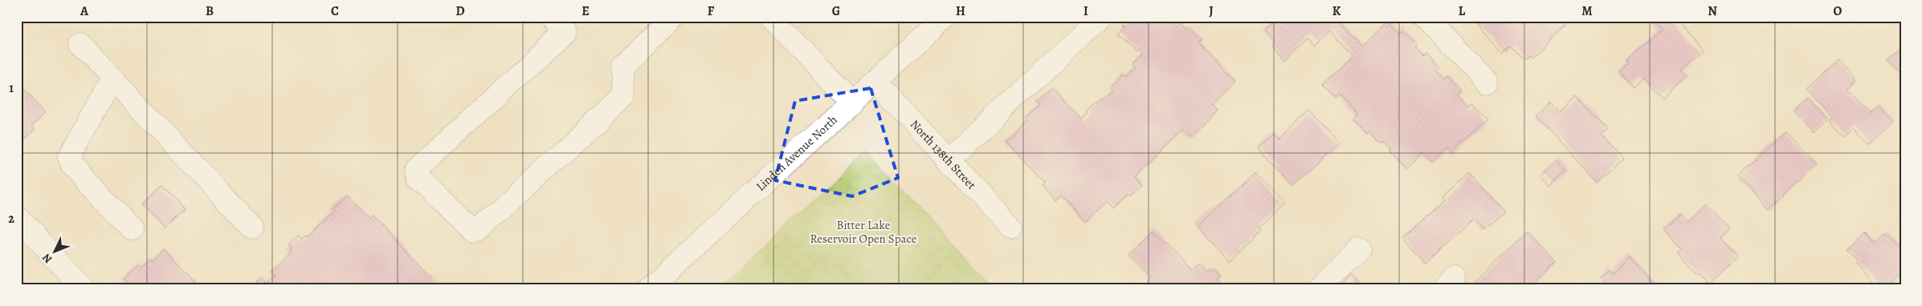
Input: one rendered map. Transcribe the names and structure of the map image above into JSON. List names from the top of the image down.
{
  "streets": {
    "street": ["Linden Avenue North", "North 138th Street"]
  },
  "crossings": [
    ["Linden Avenue North", "North 138th Street"]
  ],
  "parks": ["Bitter Lake Reservoir Open Space"],
  "north": "bottom left",
  "grid": {
    "columns": [
      "A",
      "B",
      "C",
      "D",
      "E",
      "F",
      "G",
      "H",
      "I",
      "J",
      "K",
      "L",
      "M",
      "N",
      "O"
    ],
    "rows": ["1", "2"]
  }
}
